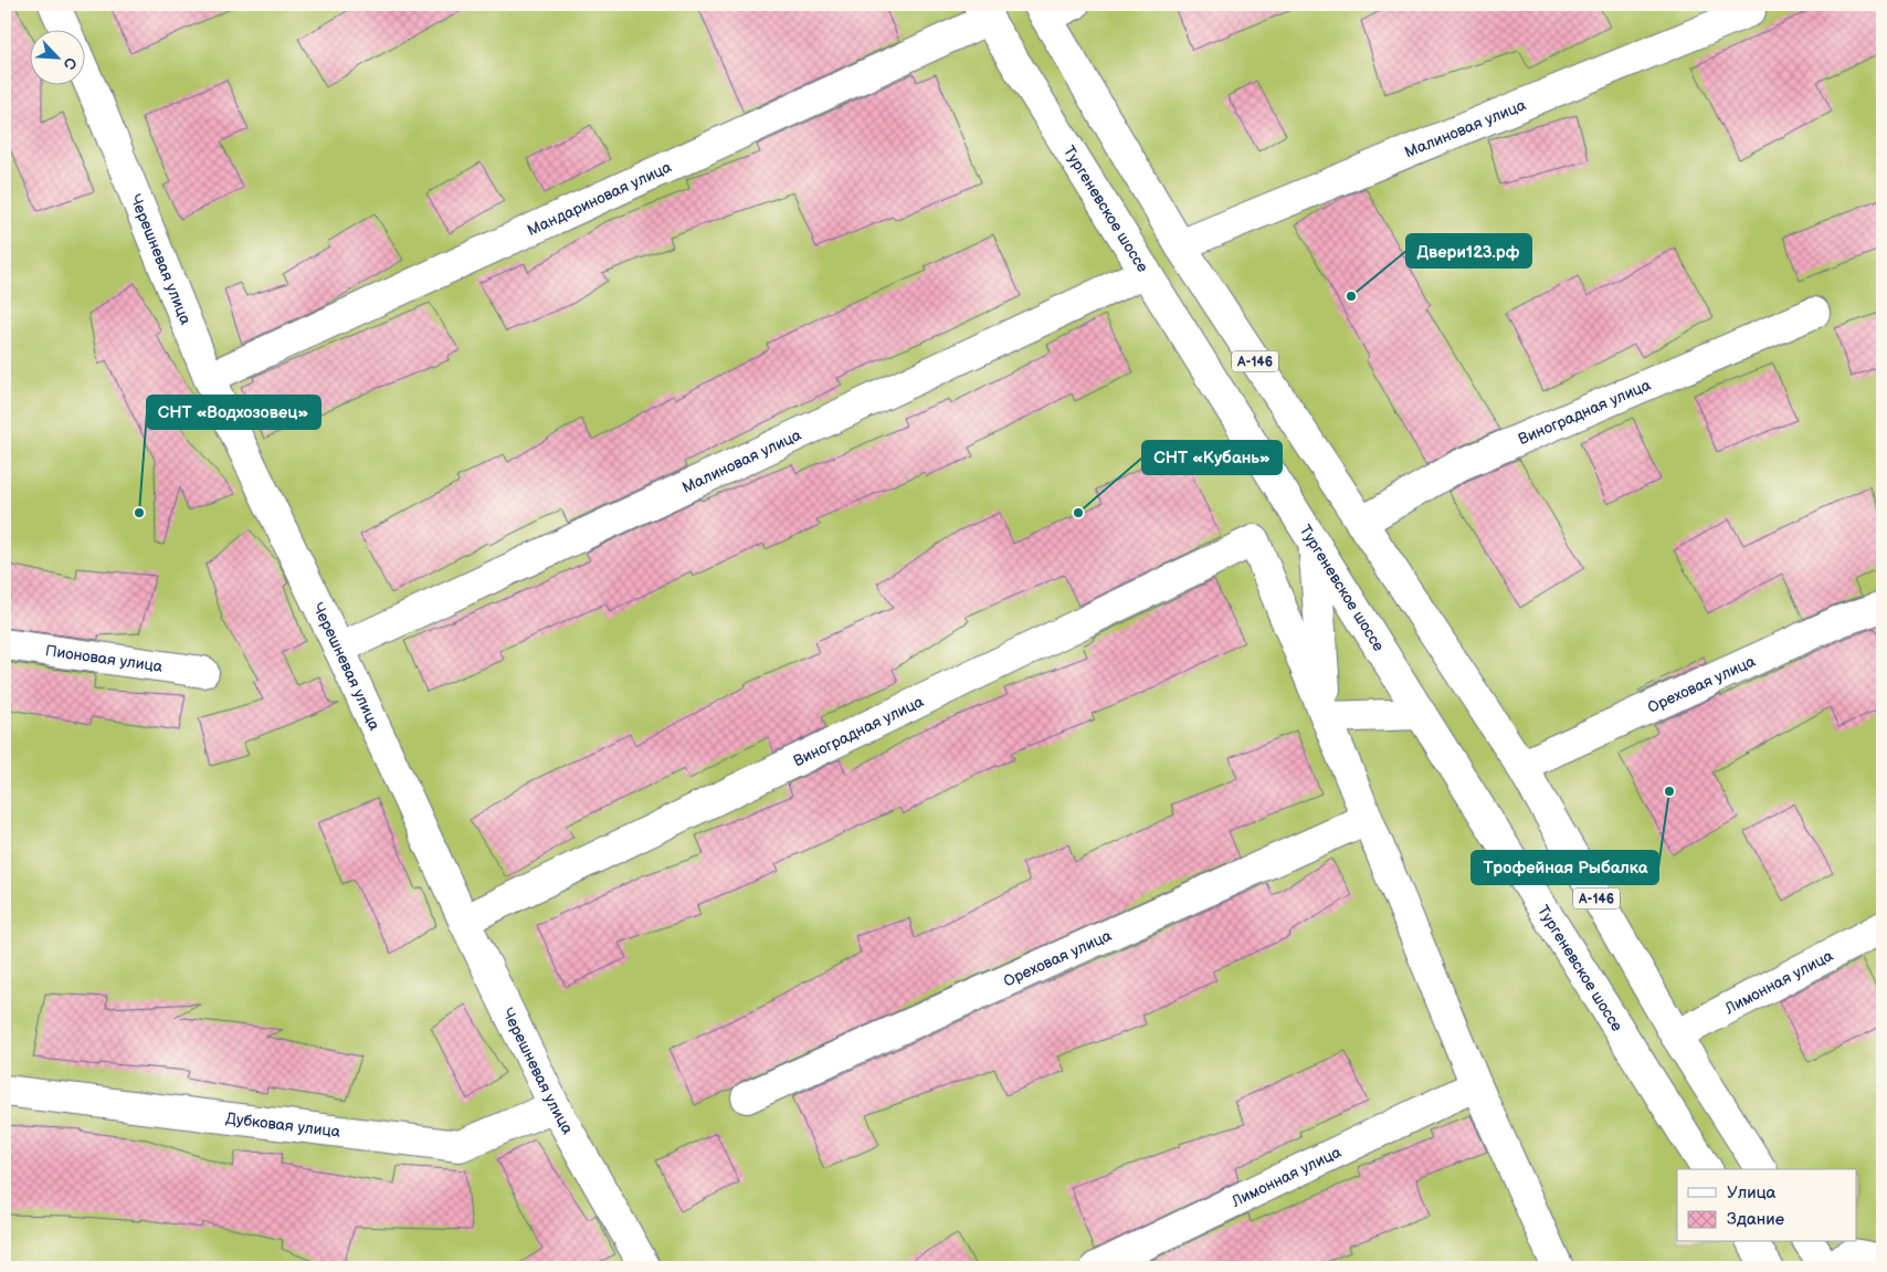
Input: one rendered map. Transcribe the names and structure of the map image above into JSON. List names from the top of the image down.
{
  "streets": {
    "main road": [
      "Малиновая улица",
      "Мандариновая улица",
      "Тургеневское шоссе",
      "Черешневая улица",
      "А-146",
      "Виноградная улица",
      "Пионовая улица",
      "Ореховая улица",
      "Лимонная улица",
      "Дубковая улица"
    ]
  },
  "crossings": [
    ["Малиновая улица", "Тургеневское шоссе"],
    ["Малиновая улица", "Черешневая улица"],
    ["Малиновая улица", "А-146"],
    ["Мандариновая улица", "Тургеневское шоссе"],
    ["Мандариновая улица", "Черешневая улица"],
    ["Черешневая улица", "Виноградная улица"],
    ["Черешневая улица", "Дубковая улица"],
    ["А-146", "Виноградная улица"],
    ["А-146", "Ореховая улица"],
    ["А-146", "Лимонная улица"]
  ],
  "places": [
    "Двери123.рф",
    "СНТ «Водхозовец»",
    "СНТ «Кубань»",
    "Трофейная Рыбалка"
  ],
  "legend": ["Улица", "Здание"],
  "north": "bottom right"
}
